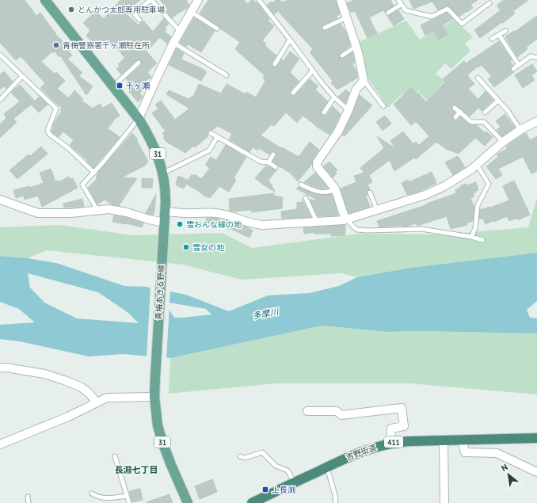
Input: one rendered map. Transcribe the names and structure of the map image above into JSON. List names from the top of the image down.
{
  "streets": {
    "highway": ["411", "吉野街道"],
    "main road": ["31", "青梅あきる野線"]
  },
  "crossings": [
    ["31", "青梅あきる野線"]
  ],
  "districts": ["長淵七丁目"],
  "water": ["多摩川"],
  "places": {
    "other": [
      "とんかつ太郎専用駐車場",
      "青梅警察署千ヶ瀬駐在所",
      "雪おんな縁の地",
      "雪女の地"
    ],
    "transit": ["千ヶ瀬", "上長渕"]
  },
  "north": "top left"
}
